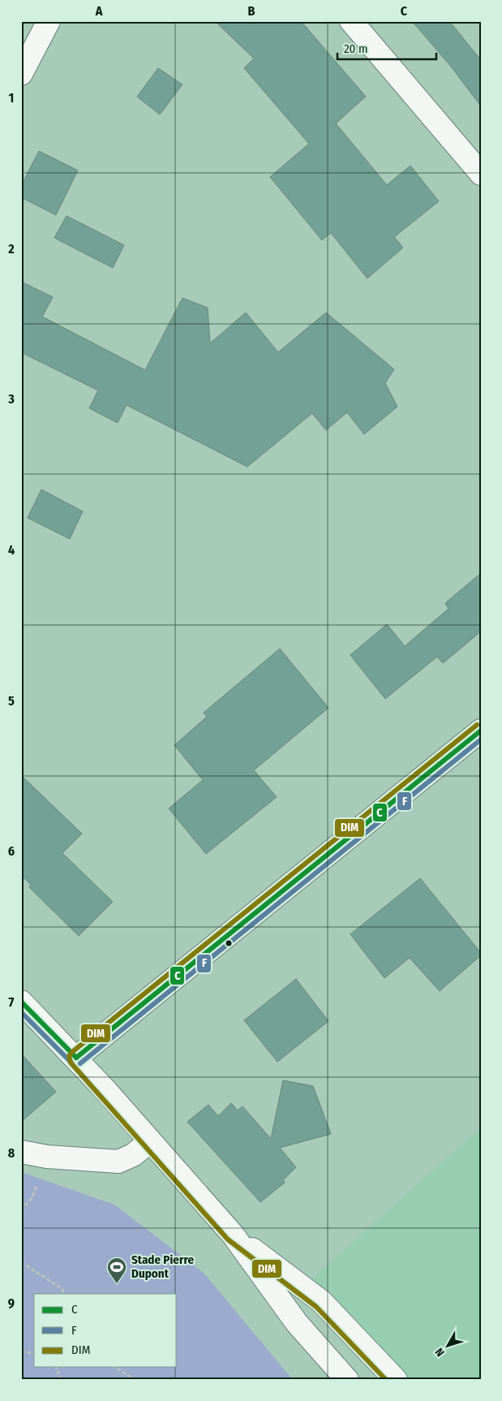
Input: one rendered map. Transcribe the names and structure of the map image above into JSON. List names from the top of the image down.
{
  "places": {
    "sports": ["Stade Pierre Dupont"]
  },
  "lines": ["transit line DIM", "transit line C", "transit line F"],
  "legend": ["C", "F", "DIM"],
  "scale_bar": "20 m",
  "north": "bottom left",
  "grid": {
    "columns": ["A", "B", "C"],
    "rows": [
      "1",
      "2",
      "3",
      "4",
      "5",
      "6",
      "7",
      "8",
      "9"
    ]
  }
}
